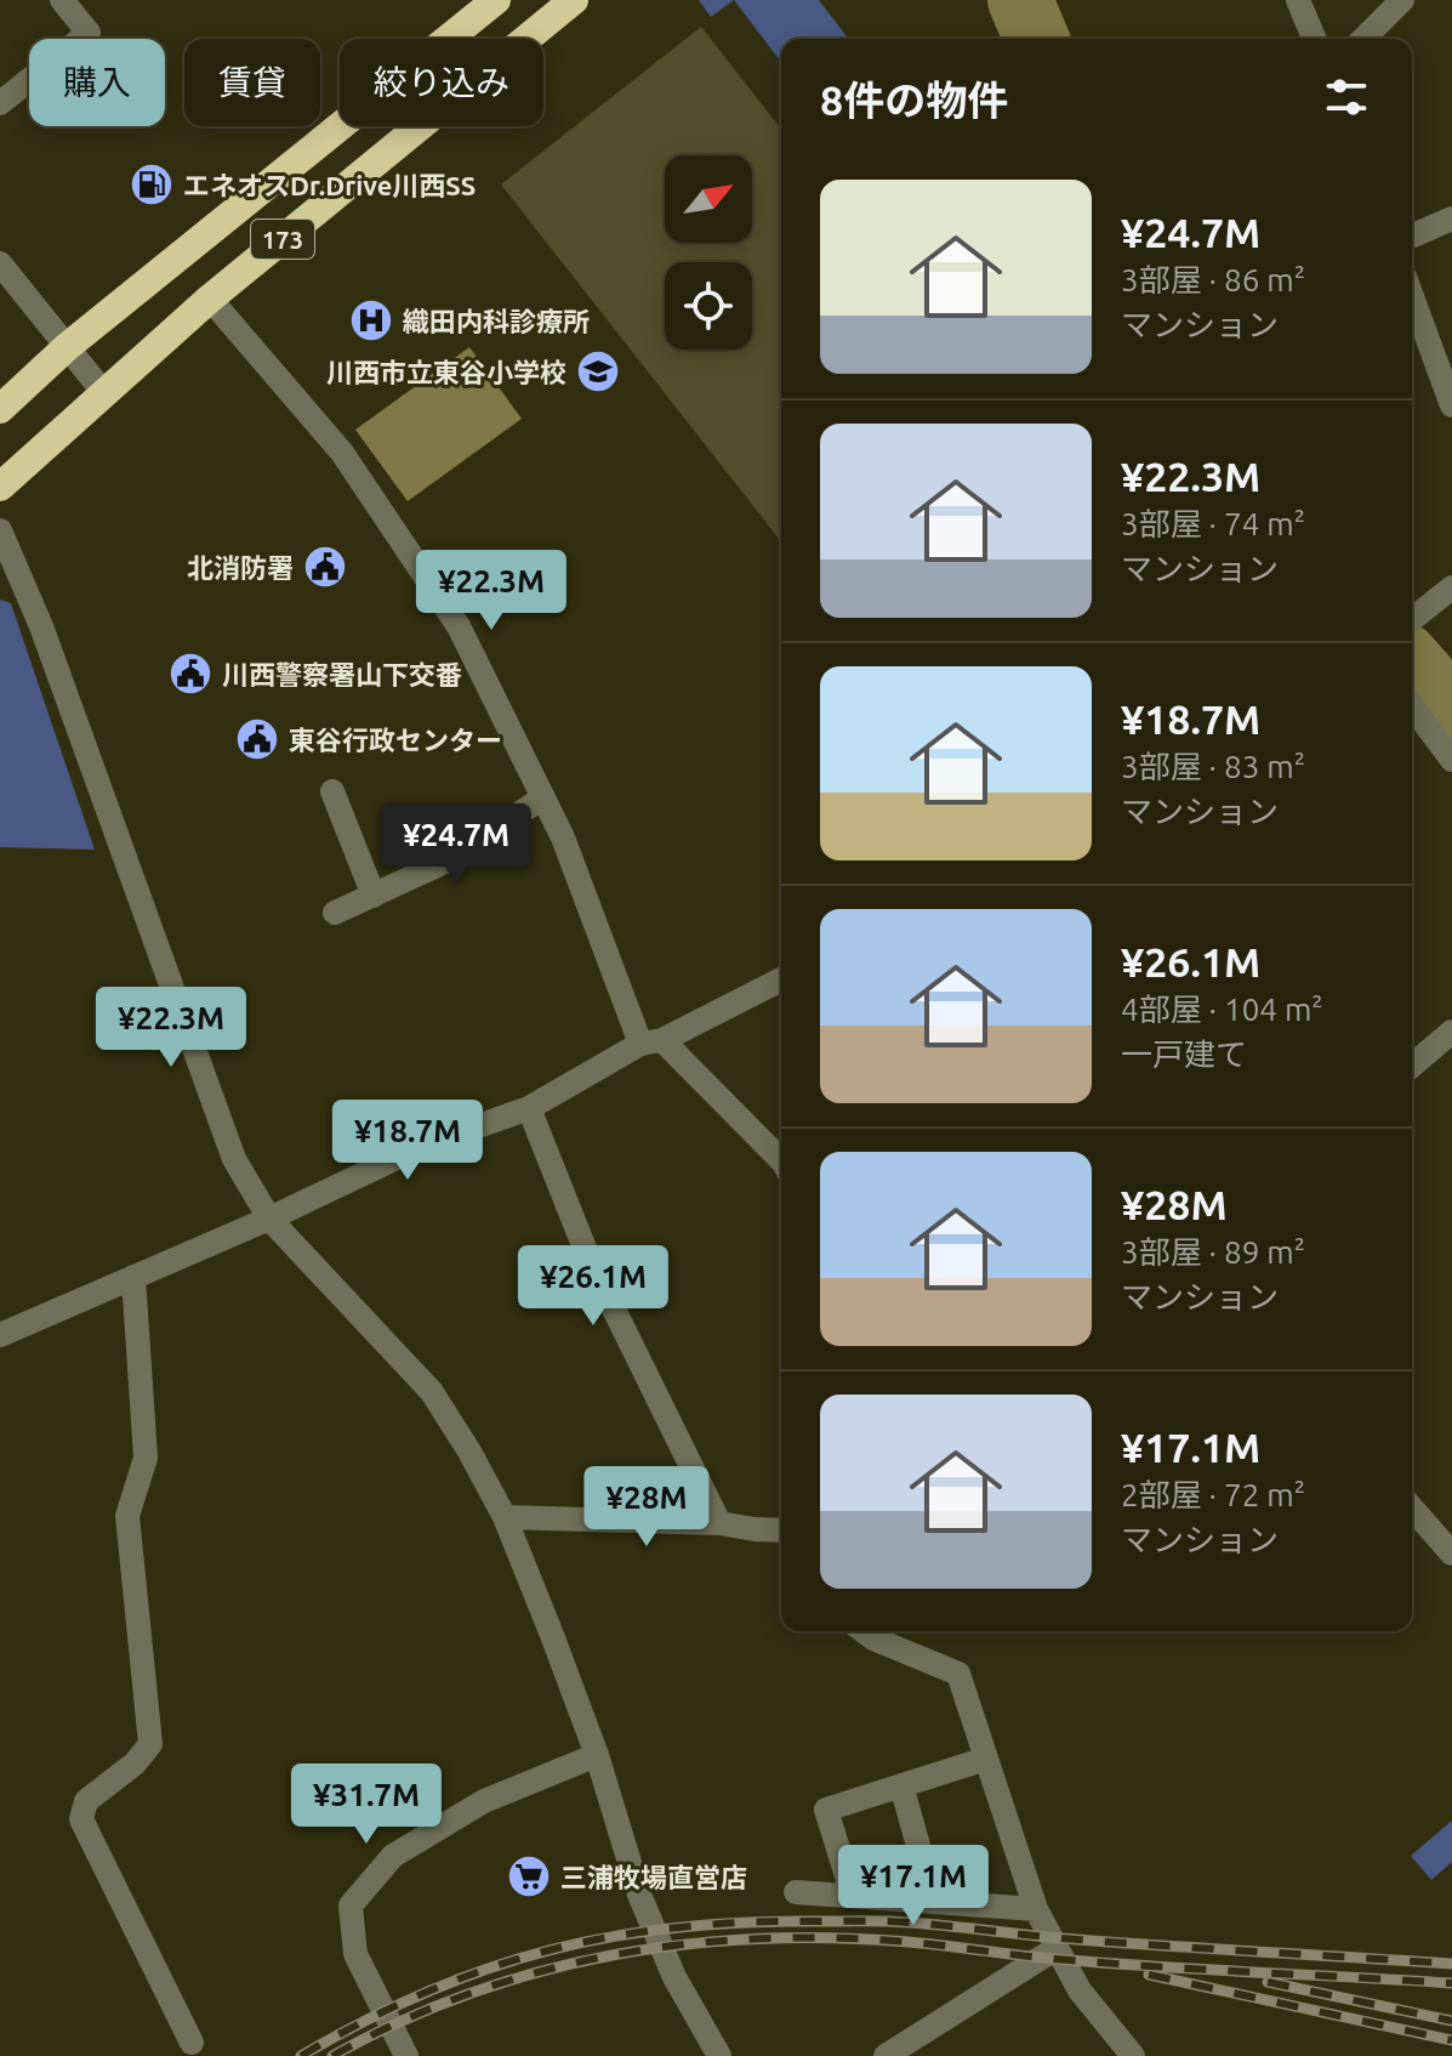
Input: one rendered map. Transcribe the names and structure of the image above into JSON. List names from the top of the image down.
{
  "streets": {
    "highway": ["173"]
  },
  "places": {
    "fuel station": ["エネオスDr.Drive川西SS"],
    "hospital": ["織田内科診療所"],
    "school or university": ["川西市立東谷小学校"],
    "public building": ["北消防署", "川西警察署山下交番", "東谷行政センター"],
    "supermarket": ["三浦牧場直営店"]
  },
  "north": "top right",
  "page": {
    "chip": ["購入", "賃貸", "絞り込み"],
    "heading": "8件の物件",
    "list": [
      {
        "name": "¥24.7M",
        "note": "3部屋 · 86 m² · マンション"
      },
      {
        "name": "¥22.3M",
        "note": "3部屋 · 74 m² · マンション"
      },
      {
        "name": "¥18.7M",
        "note": "3部屋 · 83 m² · マンション"
      },
      {
        "name": "¥26.1M",
        "note": "4部屋 · 104 m² · 一戸建て"
      },
      {
        "name": "¥28M",
        "note": "3部屋 · 89 m² · マンション"
      },
      {
        "name": "¥17.1M",
        "note": "2部屋 · 72 m² · マンション"
      }
    ],
    "price": [
      "¥22.3M",
      "¥24.7M",
      "¥22.3M",
      "¥18.7M",
      "¥26.1M",
      "¥28M",
      "¥31.7M",
      "¥17.1M"
    ]
  }
}
